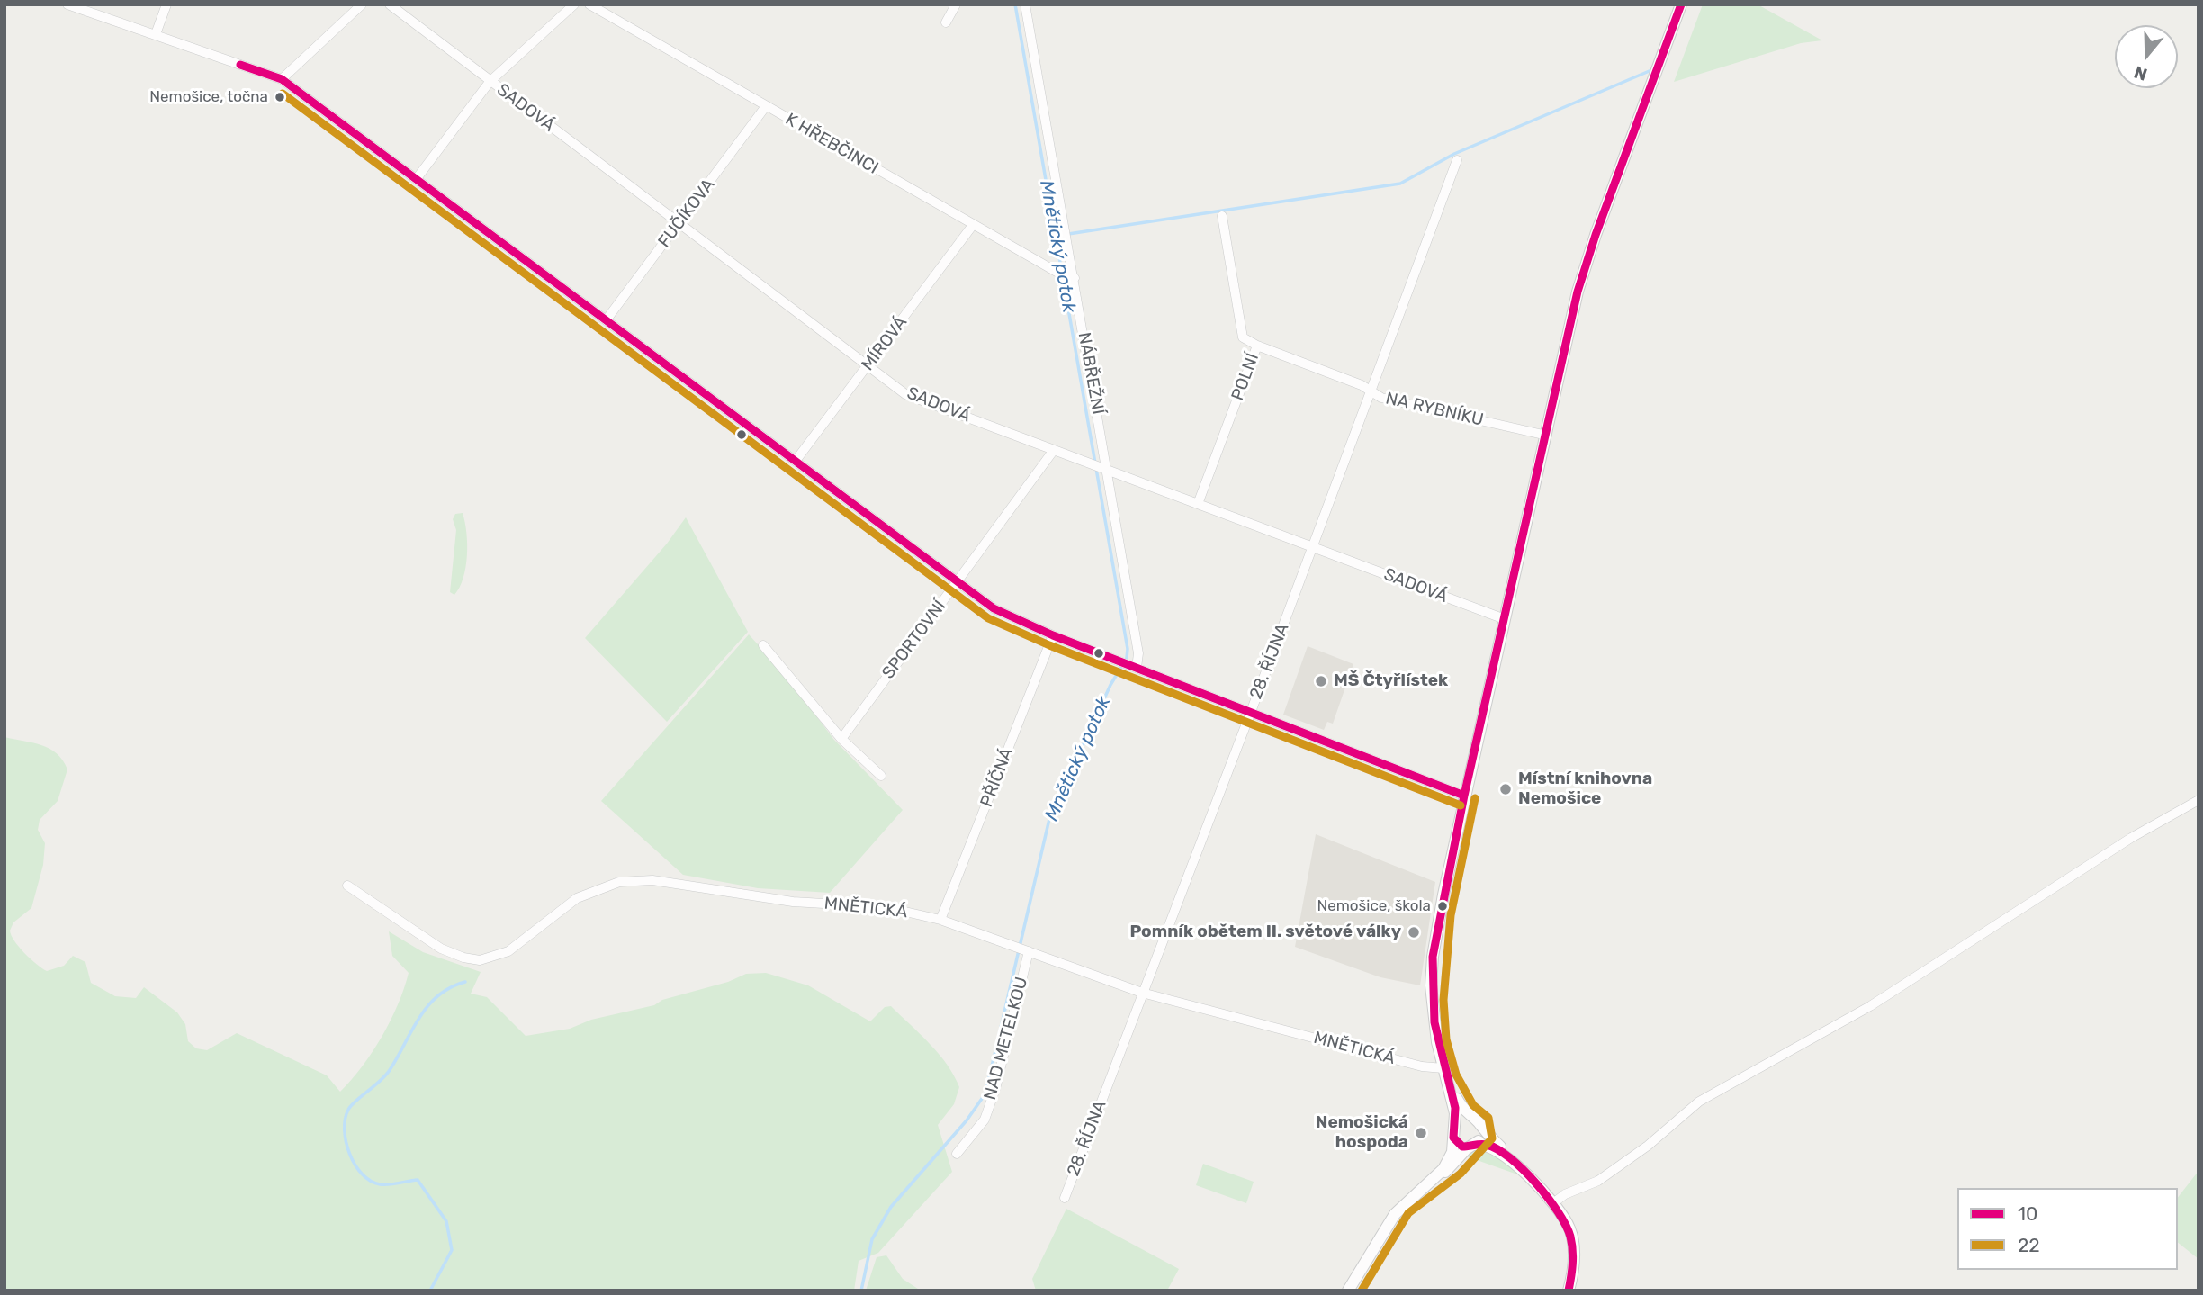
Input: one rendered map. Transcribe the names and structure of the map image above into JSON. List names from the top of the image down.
{
  "streets": {
    "street": [
      "SADOVÁ",
      "K HŘEBČINCI",
      "FUČÍKOVA",
      "MÍROVÁ",
      "NÁBŘEŽNÍ",
      "POLNÍ",
      "NA RYBNÍKU",
      "SPORTOVNÍ",
      "28. ŘÍJNA",
      "PŘÍČNÁ",
      "MNĚTICKÁ",
      "NAD METELKOU"
    ]
  },
  "crossings": [
    ["SADOVÁ", "FUČÍKOVA"],
    ["SADOVÁ", "MÍROVÁ"],
    ["SADOVÁ", "NÁBŘEŽNÍ"],
    ["SADOVÁ", "POLNÍ"],
    ["SADOVÁ", "SPORTOVNÍ"],
    ["SADOVÁ", "28. ŘÍJNA"],
    ["K HŘEBČINCI", "FUČÍKOVA"],
    ["K HŘEBČINCI", "MÍROVÁ"],
    ["K HŘEBČINCI", "NÁBŘEŽNÍ"],
    ["POLNÍ", "NA RYBNÍKU"],
    ["NA RYBNÍKU", "28. ŘÍJNA"],
    ["28. ŘÍJNA", "MNĚTICKÁ"],
    ["PŘÍČNÁ", "MNĚTICKÁ"],
    ["MNĚTICKÁ", "NAD METELKOU"]
  ],
  "water": ["Mnětický potok"],
  "places": [
    "Nemošice, točna",
    "MŠ Čtyřlístek",
    "Místní knihovna Nemošice",
    "Nemošice, škola",
    "Pomník obětem II. světové války",
    "Nemošická hospoda"
  ],
  "lines": ["transit line 10", "transit line 22"],
  "legend": ["10", "22"],
  "north": "bottom"
}
